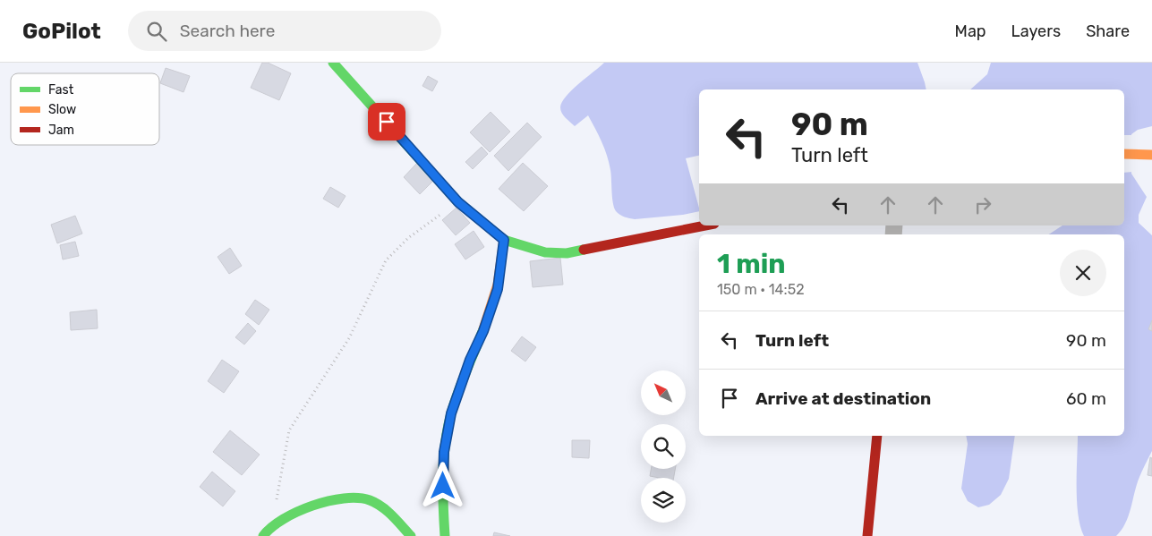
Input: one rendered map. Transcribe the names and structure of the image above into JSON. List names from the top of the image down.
{
  "legend": ["Fast", "Slow", "Jam"],
  "north": "top left",
  "page": {
    "header": "GoPilot",
    "search": "Search here",
    "nav": ["Map", "Layers", "Share"],
    "turn": ["90 m", "Turn left"],
    "heading": ["1 min", "150 m · 14:52"],
    "list": [
      {
        "name": "Turn left",
        "value": "90 m"
      },
      {
        "name": "Arrive at destination",
        "value": "60 m"
      }
    ]
  }
}
